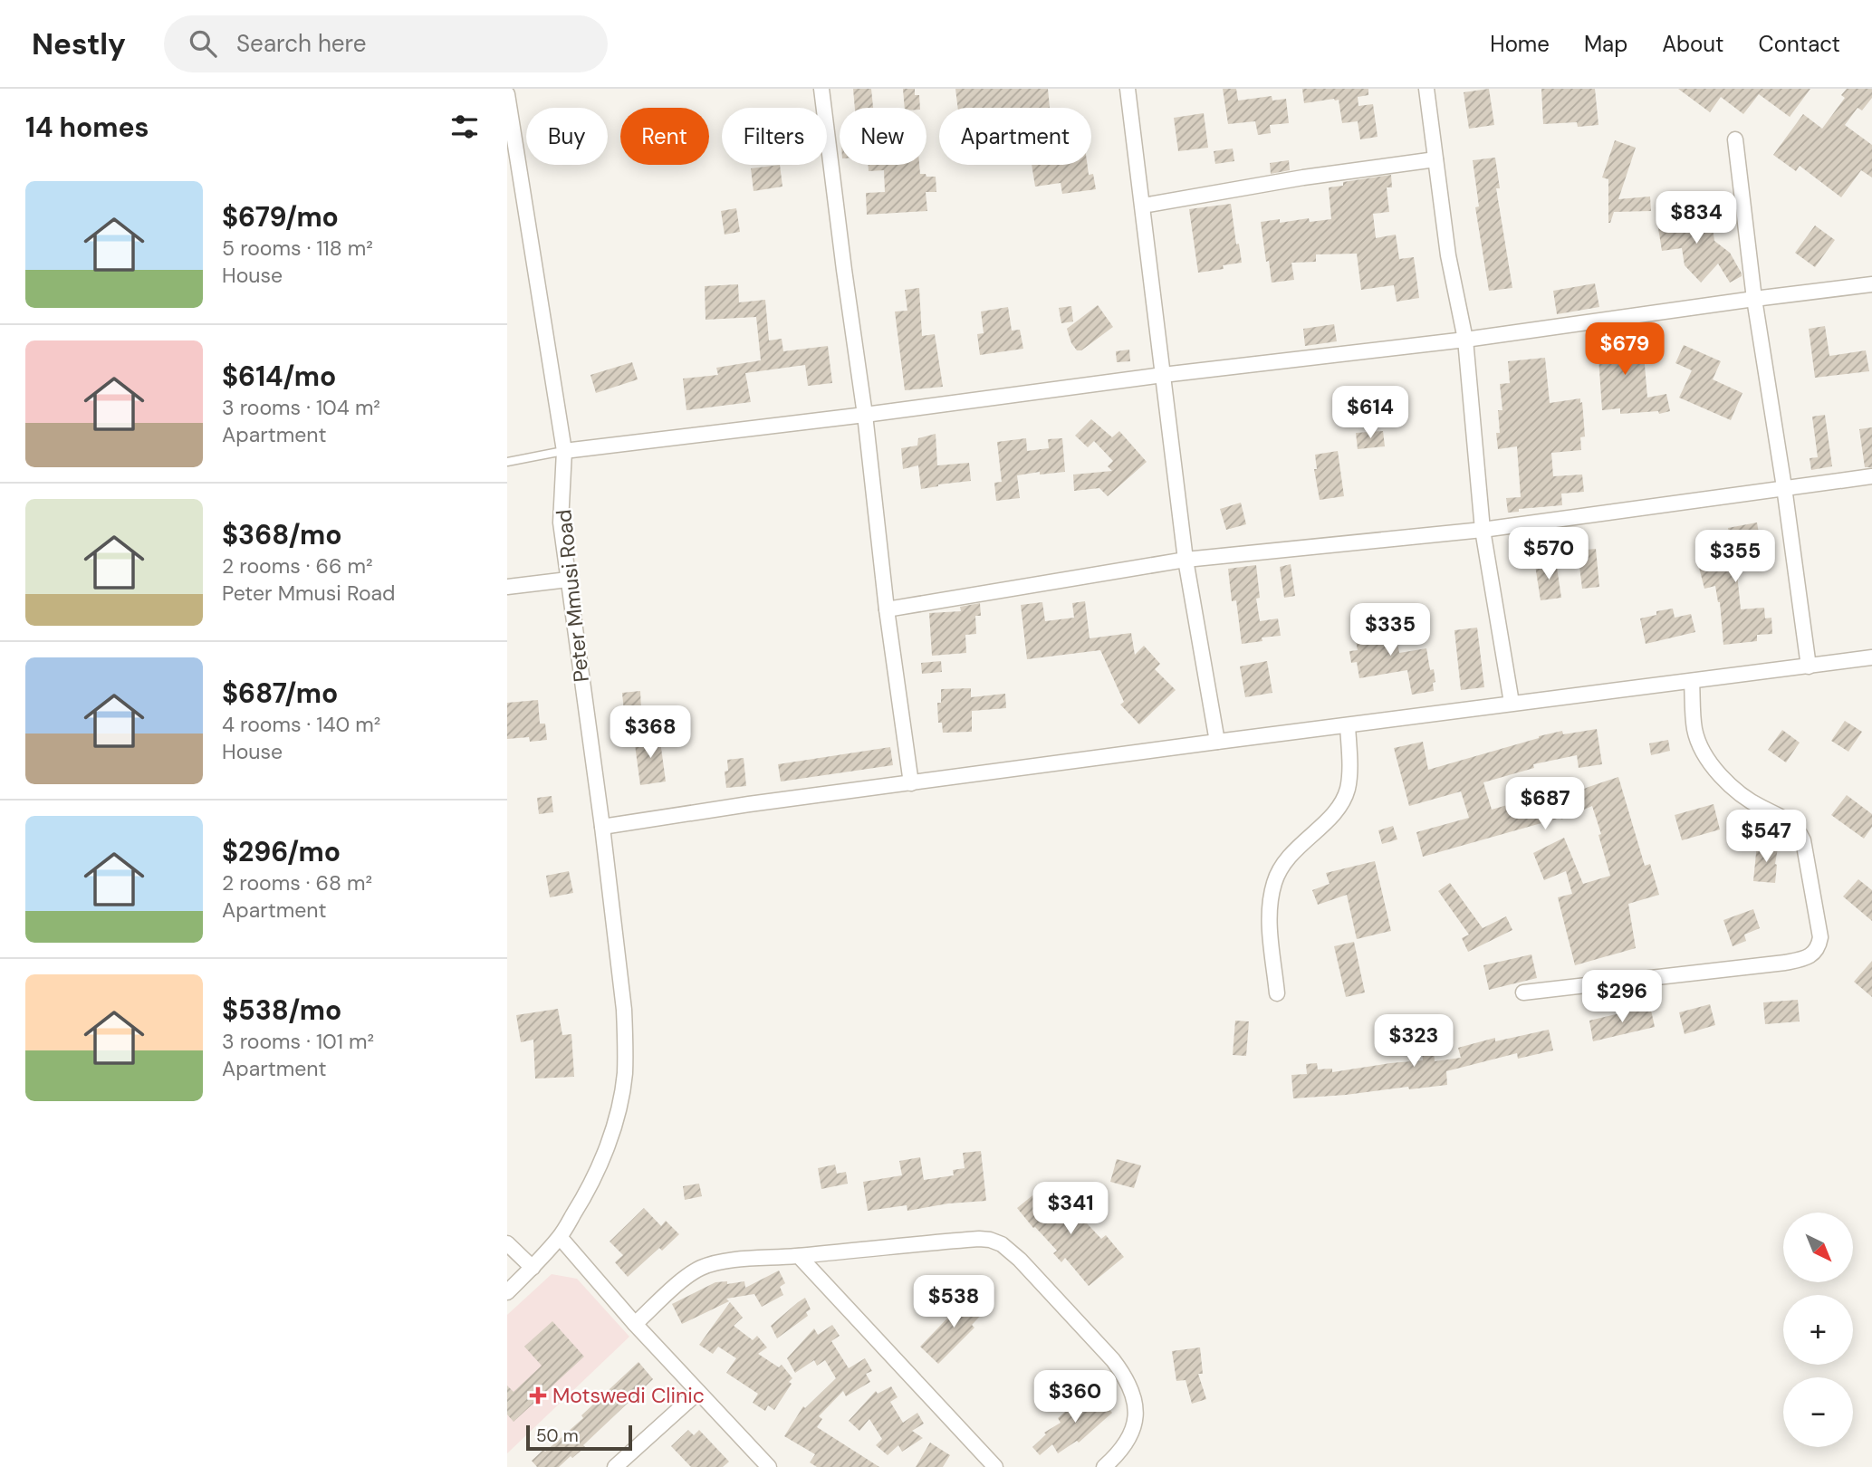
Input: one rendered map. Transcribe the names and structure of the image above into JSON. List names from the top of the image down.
{
  "streets": {
    "street": ["Peter Mmusi Road"]
  },
  "places": {
    "health": ["Motswedi Clinic"]
  },
  "scale_bar": "50 m",
  "north": "bottom right",
  "page": {
    "header": "Nestly",
    "search": "Search here",
    "nav": [
      "Home",
      "Map",
      "About",
      "Contact"
    ],
    "heading": "14 homes",
    "chip": [
      "Buy",
      "Rent",
      "Filters",
      "New",
      "Apartment"
    ],
    "list": [
      {
        "name": "$679/mo",
        "note": "5 rooms · 118 m² · House"
      },
      {
        "name": "$614/mo",
        "note": "3 rooms · 104 m² · Apartment"
      },
      {
        "name": "$368/mo",
        "note": "2 rooms · 66 m² · Peter Mmusi Road"
      },
      {
        "name": "$687/mo",
        "note": "4 rooms · 140 m² · House"
      },
      {
        "name": "$296/mo",
        "note": "2 rooms · 68 m² · Apartment"
      },
      {
        "name": "$538/mo",
        "note": "3 rooms · 101 m² · Apartment"
      }
    ],
    "price": [
      "$834",
      "$679",
      "$614",
      "$570",
      "$355",
      "$335",
      "$368",
      "$687",
      "$547",
      "$296",
      "$323",
      "$341",
      "$538",
      "$360"
    ],
    "map_buttons": ["+", "−"],
    "scale": "50 m"
  }
}
